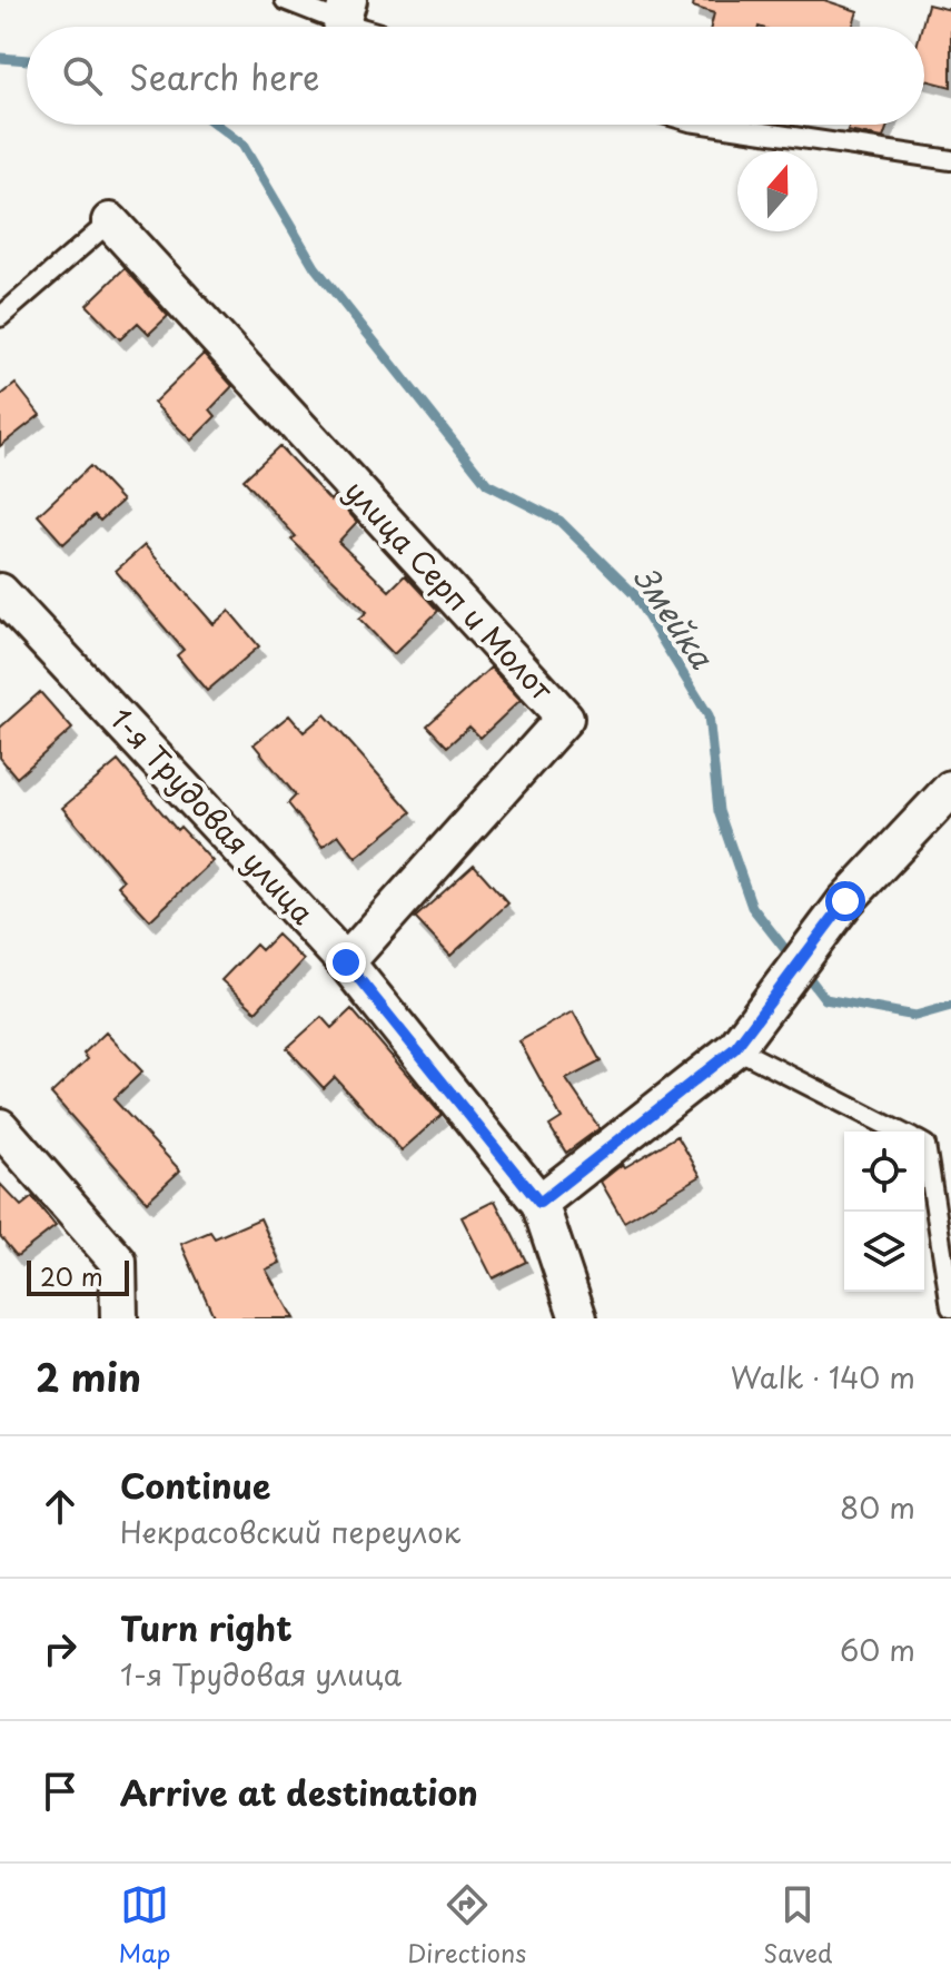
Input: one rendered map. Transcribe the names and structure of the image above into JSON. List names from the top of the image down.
{
  "streets": {
    "street": ["улица Серп и Молот", "1-я Трудовая улица"]
  },
  "crossings": [
    ["улица Серп и Молот", "1-я Трудовая улица"]
  ],
  "water": ["Змейка"],
  "scale_bar": "20 m",
  "north": "top",
  "page": {
    "search": "Search here",
    "scale": "20 m",
    "heading": ["2 min", "Walk · 140 m"],
    "list": [
      ["Continue", "Некрасовский переулок", "80 m"],
      ["Turn right", "1-я Трудовая улица", "60 m"],
      "Arrive at destination"
    ],
    "nav": ["Map", "Directions", "Saved"]
  }
}
